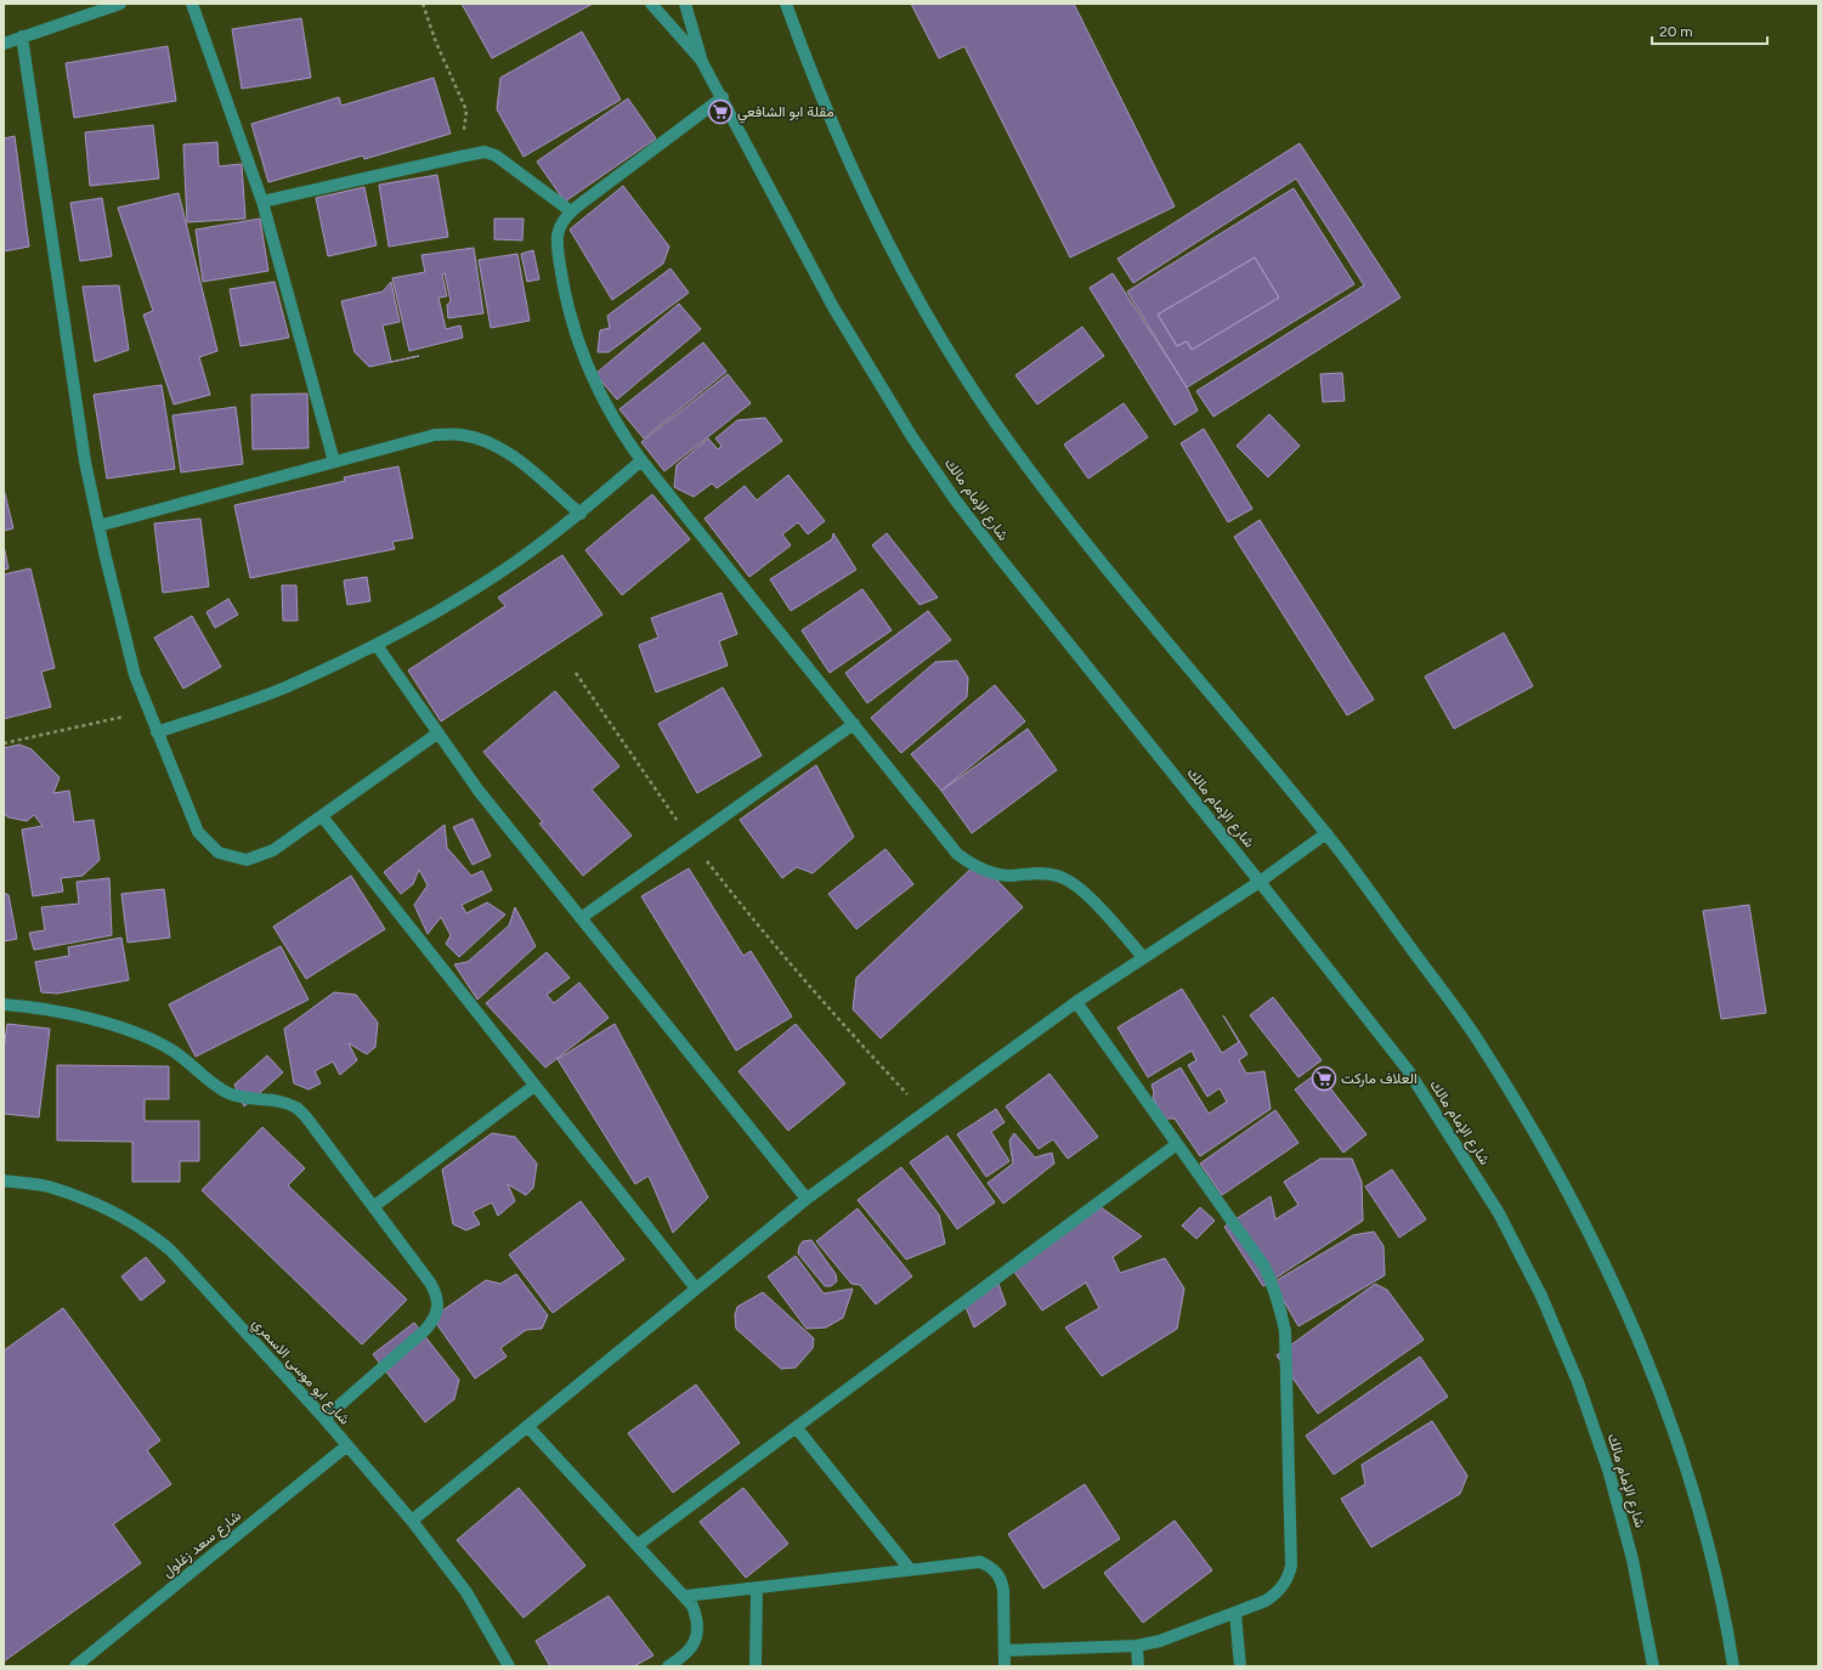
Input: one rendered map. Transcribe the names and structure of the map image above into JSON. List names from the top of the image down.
{
  "streets": {
    "street": ["شارع الإمام مالك", "شارع ابو موسى الاسمري", "شارع سعد زغلول"]
  },
  "crossings": [
    ["شارع ابو موسى الاسمري", "شارع سعد زغلول"]
  ],
  "places": {
    "supermarket": ["مقلة ابو الشافعي", "العلاف ماركت"]
  },
  "scale_bar": "20 m"
}
